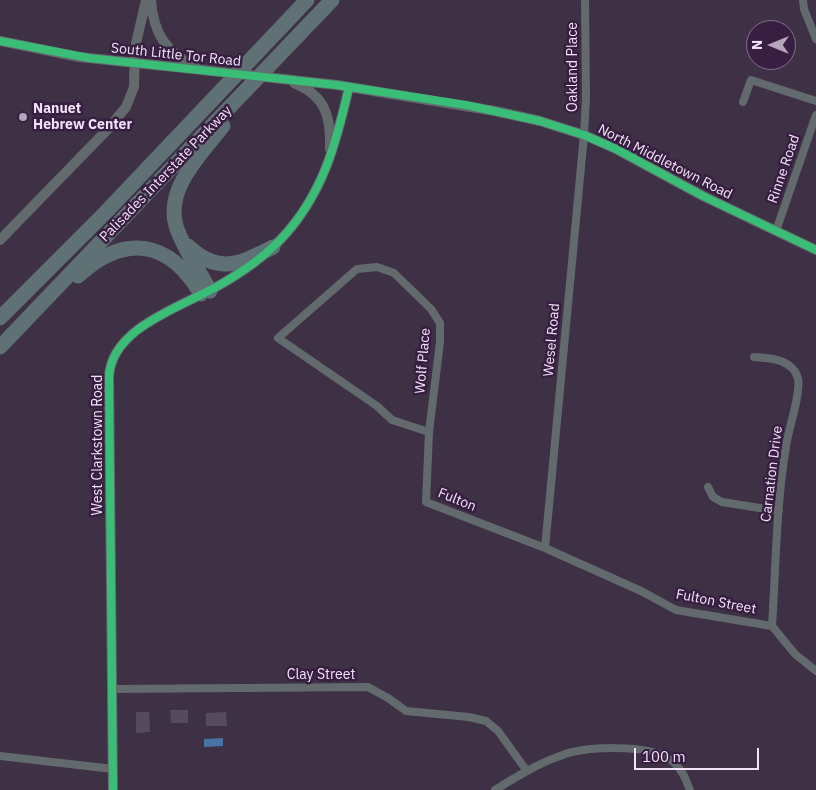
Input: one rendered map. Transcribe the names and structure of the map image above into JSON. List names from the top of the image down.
{
  "streets": {
    "highway": ["Palisades Interstate Parkway"],
    "street": [
      "South Little Tor Road",
      "Oakland Place",
      "North Middletown Road",
      "Rinne Road",
      "Wesel Road",
      "Wolf Place",
      "West Clarkstown Road",
      "Carnation Drive",
      "Fulton",
      "Fulton Street",
      "Clay Street"
    ]
  },
  "crossings": [
    ["South Little Tor Road", "North Middletown Road"],
    ["South Little Tor Road", "West Clarkstown Road"],
    ["Oakland Place", "North Middletown Road"],
    ["Oakland Place", "Wesel Road"],
    ["North Middletown Road", "Rinne Road"],
    ["North Middletown Road", "Wesel Road"],
    ["North Middletown Road", "West Clarkstown Road"],
    ["Wesel Road", "Fulton"],
    ["Wesel Road", "Fulton Street"],
    ["Wolf Place", "Fulton"],
    ["West Clarkstown Road", "Clay Street"],
    ["Carnation Drive", "Fulton Street"],
    ["Fulton", "Fulton Street"]
  ],
  "places": ["Nanuet Hebrew Center"],
  "scale_bar": "100 m",
  "north": "left"
}
